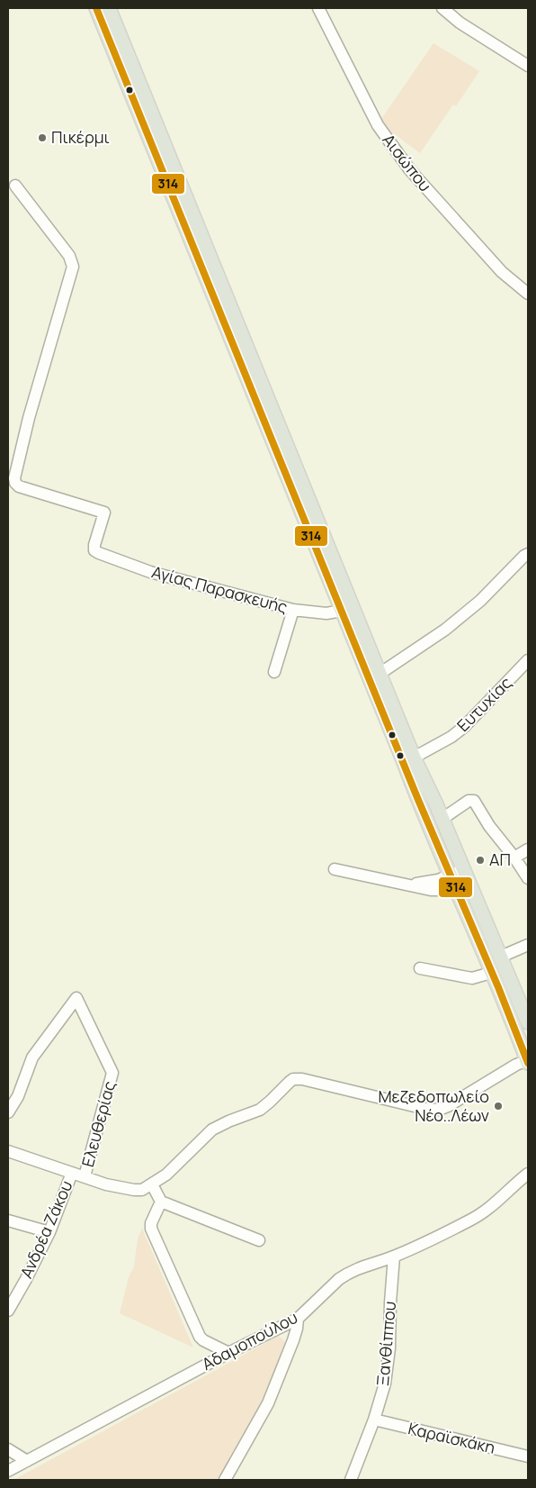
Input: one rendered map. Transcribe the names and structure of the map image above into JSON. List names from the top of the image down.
{
  "streets": {
    "street": [
      "Αισώπου",
      "Αγίας Παρασκευής",
      "Ευτυχίας",
      "Ελευθερίας",
      "Ανδρέα Ζάκου",
      "Αδαμοπούλου",
      "Ξανθίππου",
      "Καραϊσκάκη"
    ]
  },
  "crossings": [
    ["Αδαμοπούλου", "Ξανθίππου"],
    ["Ξανθίππου", "Καραϊσκάκη"]
  ],
  "places": ["Πικέρμι", "ΑΠ", "Μεζεδοπωλείο Νέο..Λέων"],
  "lines": ["transit line 314"]
}
